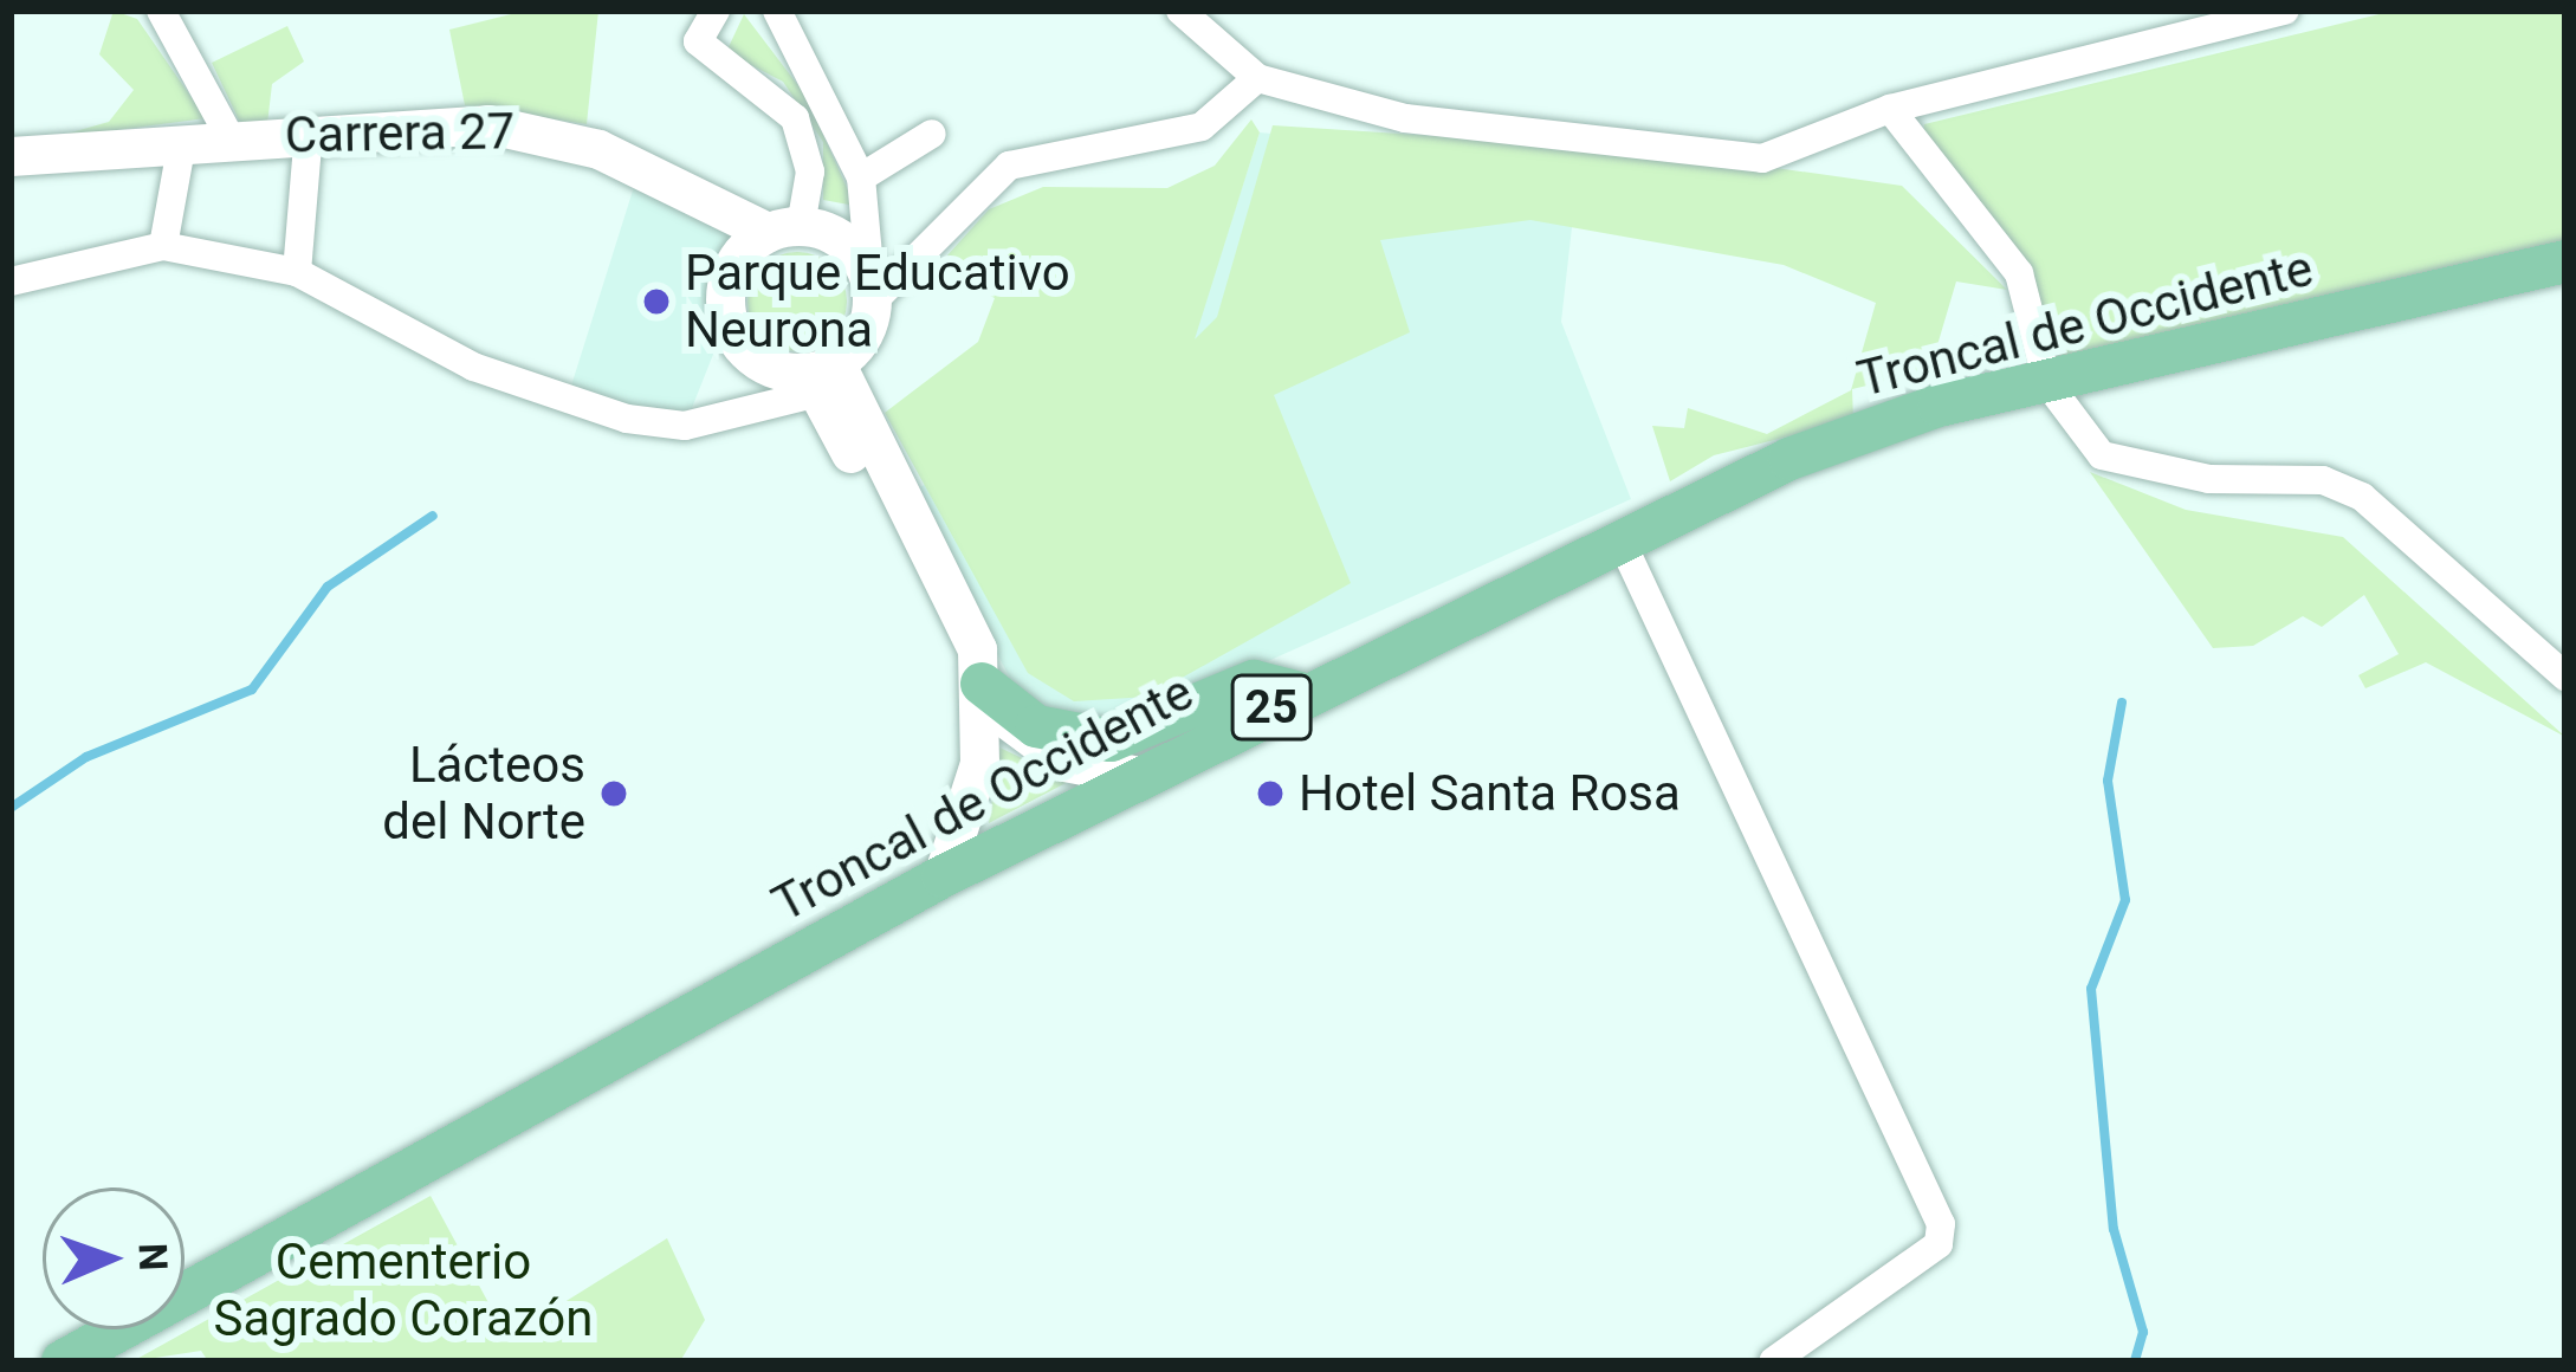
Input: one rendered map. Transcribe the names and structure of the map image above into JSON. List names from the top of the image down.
{
  "streets": {
    "main road": ["Carrera 27", "Troncal de Occidente", "25"]
  },
  "parks": ["Cementerio Sagrado Corazón"],
  "places": ["Parque Educativo Neurona", "Lácteos del Norte", "Hotel Santa Rosa"],
  "north": "right"
}
